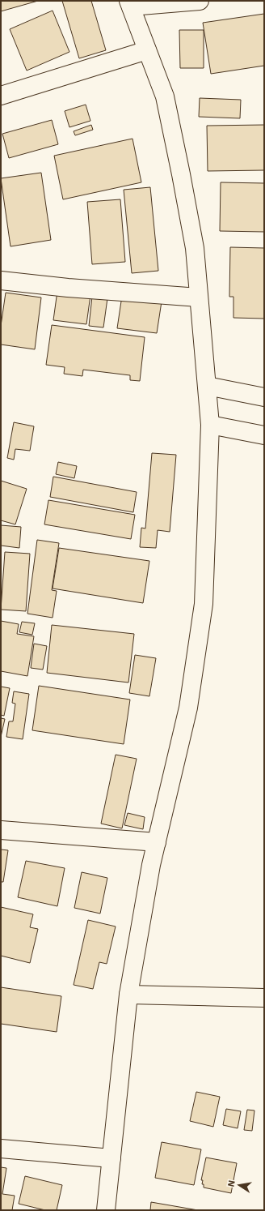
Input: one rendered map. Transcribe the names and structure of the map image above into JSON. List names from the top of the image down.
{
  "north": "left"
}
